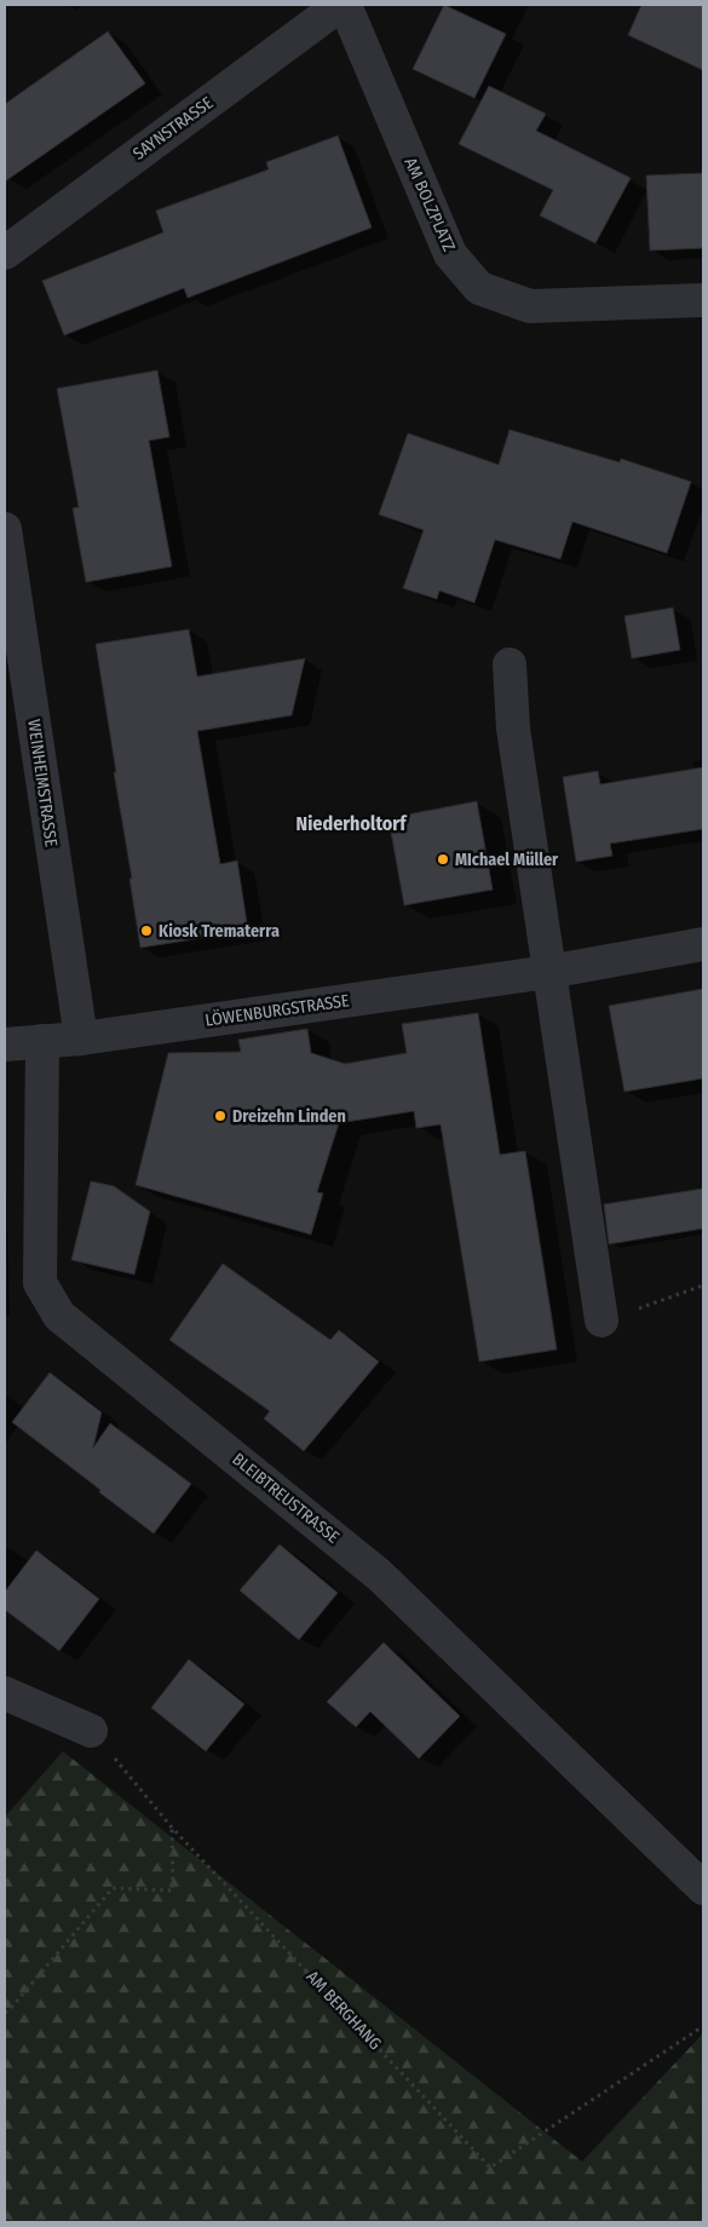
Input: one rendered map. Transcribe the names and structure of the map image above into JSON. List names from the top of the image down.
{
  "streets": {
    "street": [
      "SAYNSTRASSE",
      "AM BOLZPLATZ",
      "WEINHEIMSTRASSE",
      "LÖWENBURGSTRASSE",
      "BLEIBTREUSTRASSE"
    ],
    "path": ["AM BERGHANG"]
  },
  "crossings": [
    ["WEINHEIMSTRASSE", "LÖWENBURGSTRASSE"],
    ["LÖWENBURGSTRASSE", "BLEIBTREUSTRASSE"]
  ],
  "districts": ["Niederholtorf"],
  "places": ["MIchael Müller", "Kiosk Trematerra", "Dreizehn Linden"]
}
